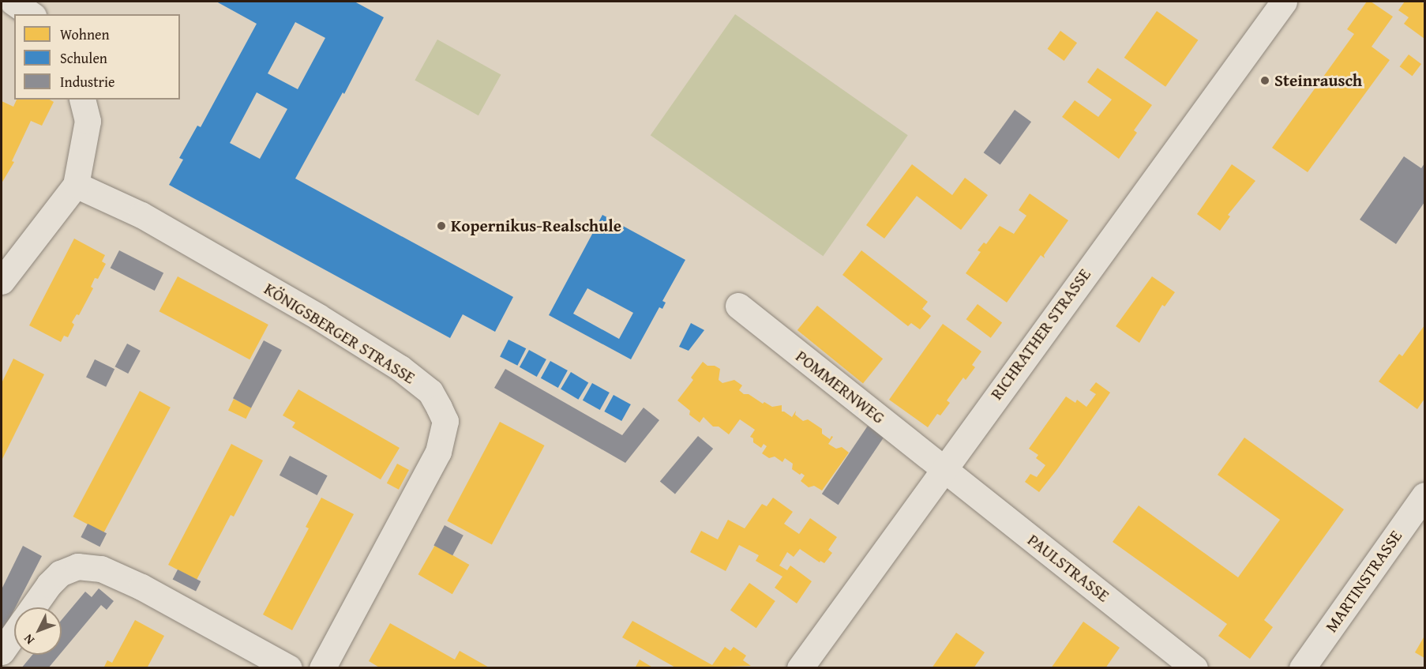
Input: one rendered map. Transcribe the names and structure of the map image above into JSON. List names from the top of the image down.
{
  "streets": {
    "street": [
      "KÖNIGSBERGER STRASSE",
      "RICHRATHER STRASSE",
      "POMMERNWEG",
      "PAULSTRASSE",
      "MARTINSTRASSE"
    ]
  },
  "crossings": [
    ["RICHRATHER STRASSE", "POMMERNWEG"],
    ["RICHRATHER STRASSE", "PAULSTRASSE"],
    ["POMMERNWEG", "PAULSTRASSE"]
  ],
  "places": ["Steinrausch", "Kopernikus-Realschule"],
  "legend": ["Wohnen", "Schulen", "Industrie"],
  "north": "bottom left"
}
